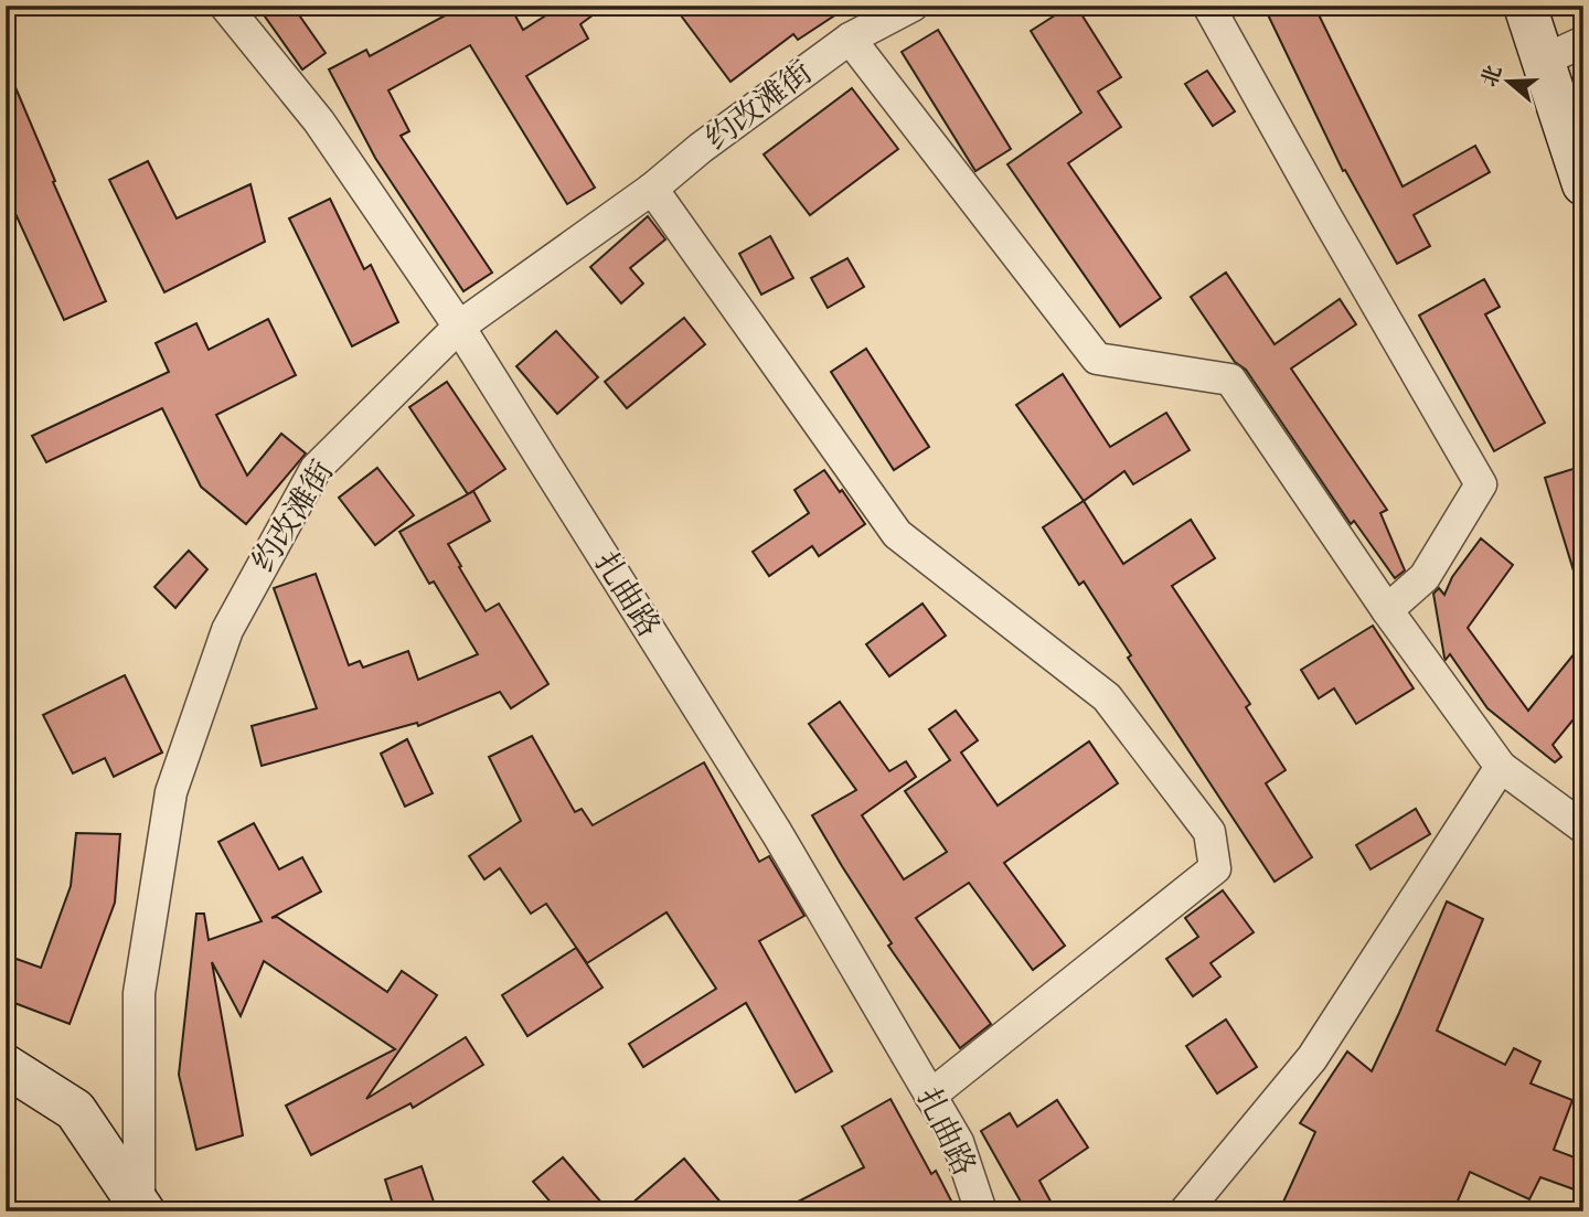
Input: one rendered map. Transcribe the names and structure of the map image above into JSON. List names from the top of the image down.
{
  "streets": {
    "street": ["约改滩街", "扎曲路"]
  },
  "crossings": [
    ["约改滩街", "扎曲路"]
  ],
  "north": "left"
}
